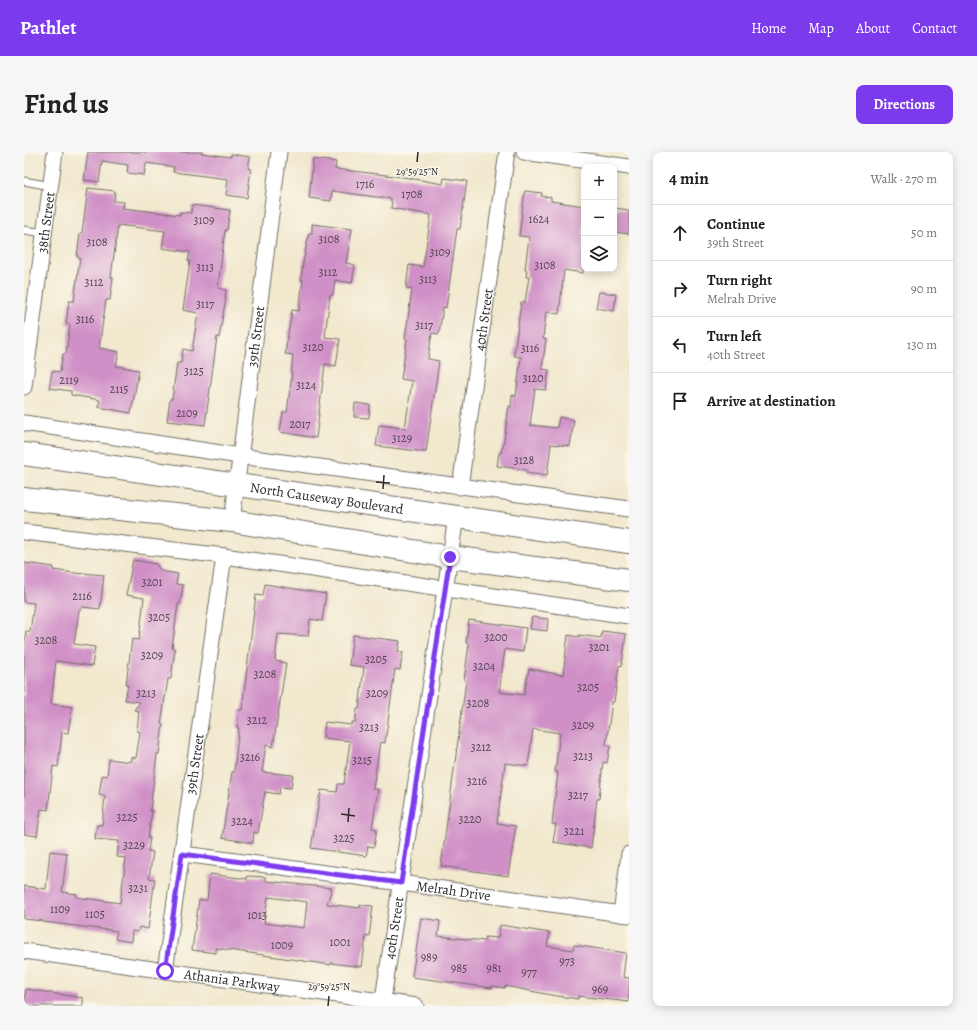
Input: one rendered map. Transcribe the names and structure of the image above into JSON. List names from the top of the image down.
{
  "streets": {
    "highway": ["North Causeway Boulevard"],
    "street": [
      "38th Street",
      "40th Street",
      "39th Street",
      "Melrah Drive",
      "Athania Parkway"
    ]
  },
  "crossings": [
    ["40th Street", "North Causeway Boulevard"],
    ["40th Street", "Melrah Drive"],
    ["40th Street", "Athania Parkway"],
    ["39th Street", "North Causeway Boulevard"],
    ["39th Street", "Melrah Drive"],
    ["39th Street", "Athania Parkway"]
  ],
  "house_numbers": [
    "1716",
    "1708",
    "1624",
    "3109",
    "3108",
    "3108",
    "3109",
    "3108",
    "3113",
    "3112",
    "3113",
    "3112",
    "3117",
    "3116",
    "3117",
    "3120",
    "3116",
    "3125",
    "3120",
    "2119",
    "3124",
    "2115",
    "2109",
    "2017",
    "3129",
    "3128",
    "3201",
    "2116",
    "3205",
    "3200",
    "3208",
    "3201",
    "3209",
    "3205",
    "3204",
    "3208",
    "3205",
    "3213",
    "3209",
    "3208",
    "3212",
    "3209",
    "3213",
    "3212",
    "3213",
    "3216",
    "3215",
    "3216",
    "3217",
    "3225",
    "3220",
    "3224",
    "3221",
    "3225",
    "3229",
    "3231",
    "1109",
    "1105",
    "1013",
    "1001",
    "1009",
    "989",
    "973",
    "985",
    "981",
    "977",
    "969"
  ],
  "page": {
    "header": "Pathlet",
    "nav": [
      "Home",
      "Map",
      "About",
      "Contact"
    ],
    "title": "Find us",
    "buttons": "Directions",
    "heading": ["4 min", "Walk · 270 m"],
    "map_buttons": ["+", "−"],
    "list": [
      ["Continue", "39th Street", "50 m"],
      ["Turn right", "Melrah Drive", "90 m"],
      ["Turn left", "40th Street", "130 m"],
      "Arrive at destination"
    ]
  },
  "coordinates": ["29°59'25\"N"]
}
